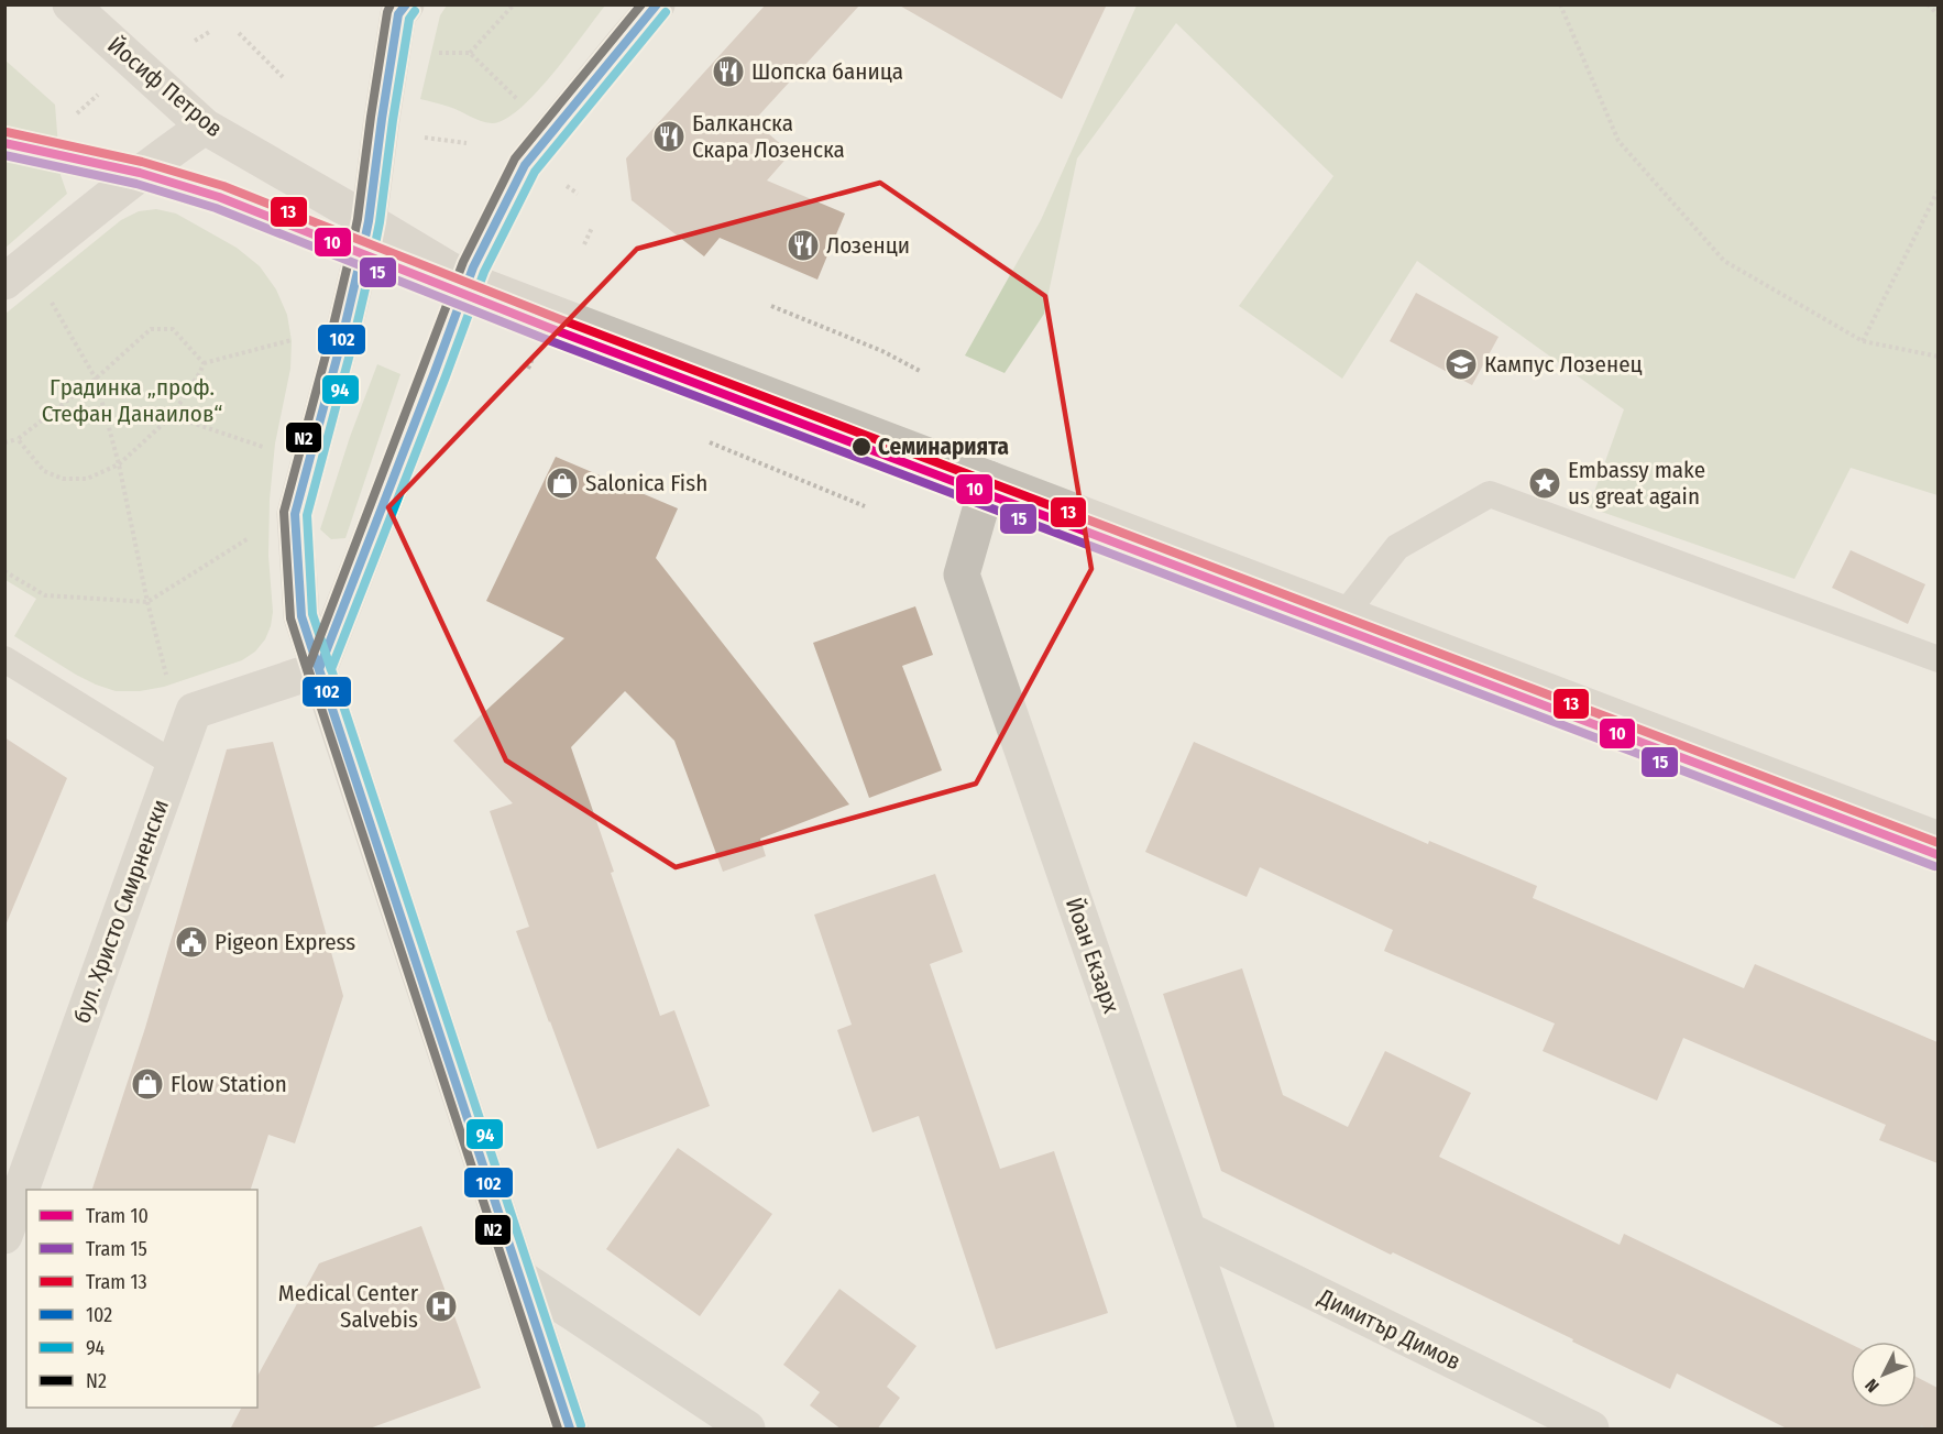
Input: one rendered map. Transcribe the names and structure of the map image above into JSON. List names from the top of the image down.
{
  "streets": {
    "street": [
      "Йосиф Петров",
      "бул. Христо Смирненски",
      "Йоан Екзарх",
      "Димитър Димов"
    ]
  },
  "crossings": [
    ["Йосиф Петров", "Йоан Екзарх"],
    ["Йоан Екзарх", "Димитър Димов"]
  ],
  "parks": ["Градинка „проф. Стефан Данаилов“"],
  "places": {
    "restaurant": ["Шопска баница", "Балканска Скара Лозенска", "Лозенци"],
    "school or university": ["Кампус Лозенец"],
    "other": ["Семинарията"],
    "shop": ["Salonica Fish", "Flow Station"],
    "place": ["Embassy make us great again"],
    "public building": ["Pigeon Express"],
    "hospital": ["Medical Center Salvebis"]
  },
  "lines": [
    "transit line 102",
    "transit line N2",
    "transit line 94",
    "tram line 13",
    "tram line 10",
    "tram line 15"
  ],
  "legend": [
    "Tram 10",
    "Tram 15",
    "Tram 13",
    "102",
    "94",
    "N2"
  ],
  "north": "bottom left"
}
